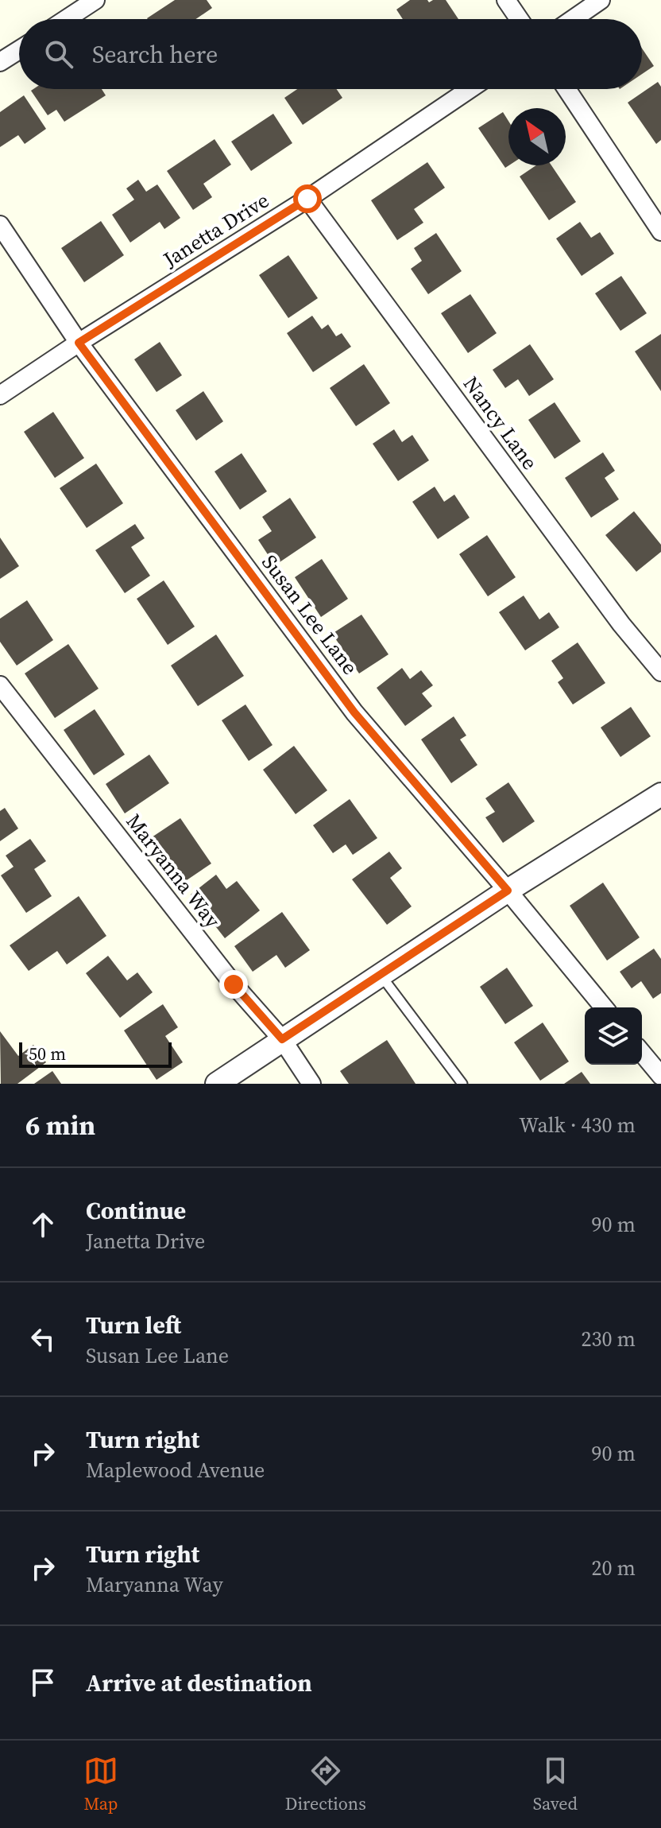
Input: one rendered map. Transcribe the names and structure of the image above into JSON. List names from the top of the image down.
{
  "streets": {
    "street": [
      "Janetta Drive",
      "Nancy Lane",
      "Susan Lee Lane",
      "Maryanna Way"
    ]
  },
  "crossings": [
    ["Janetta Drive", "Nancy Lane"],
    ["Janetta Drive", "Susan Lee Lane"]
  ],
  "scale_bar": "50 m",
  "north": "top left",
  "page": {
    "search": "Search here",
    "scale": "50 m",
    "heading": ["6 min", "Walk · 430 m"],
    "list": [
      ["Continue", "Janetta Drive", "90 m"],
      ["Turn left", "Susan Lee Lane", "230 m"],
      ["Turn right", "Maplewood Avenue", "90 m"],
      ["Turn right", "Maryanna Way", "20 m"],
      "Arrive at destination"
    ],
    "nav": ["Map", "Directions", "Saved"]
  }
}
